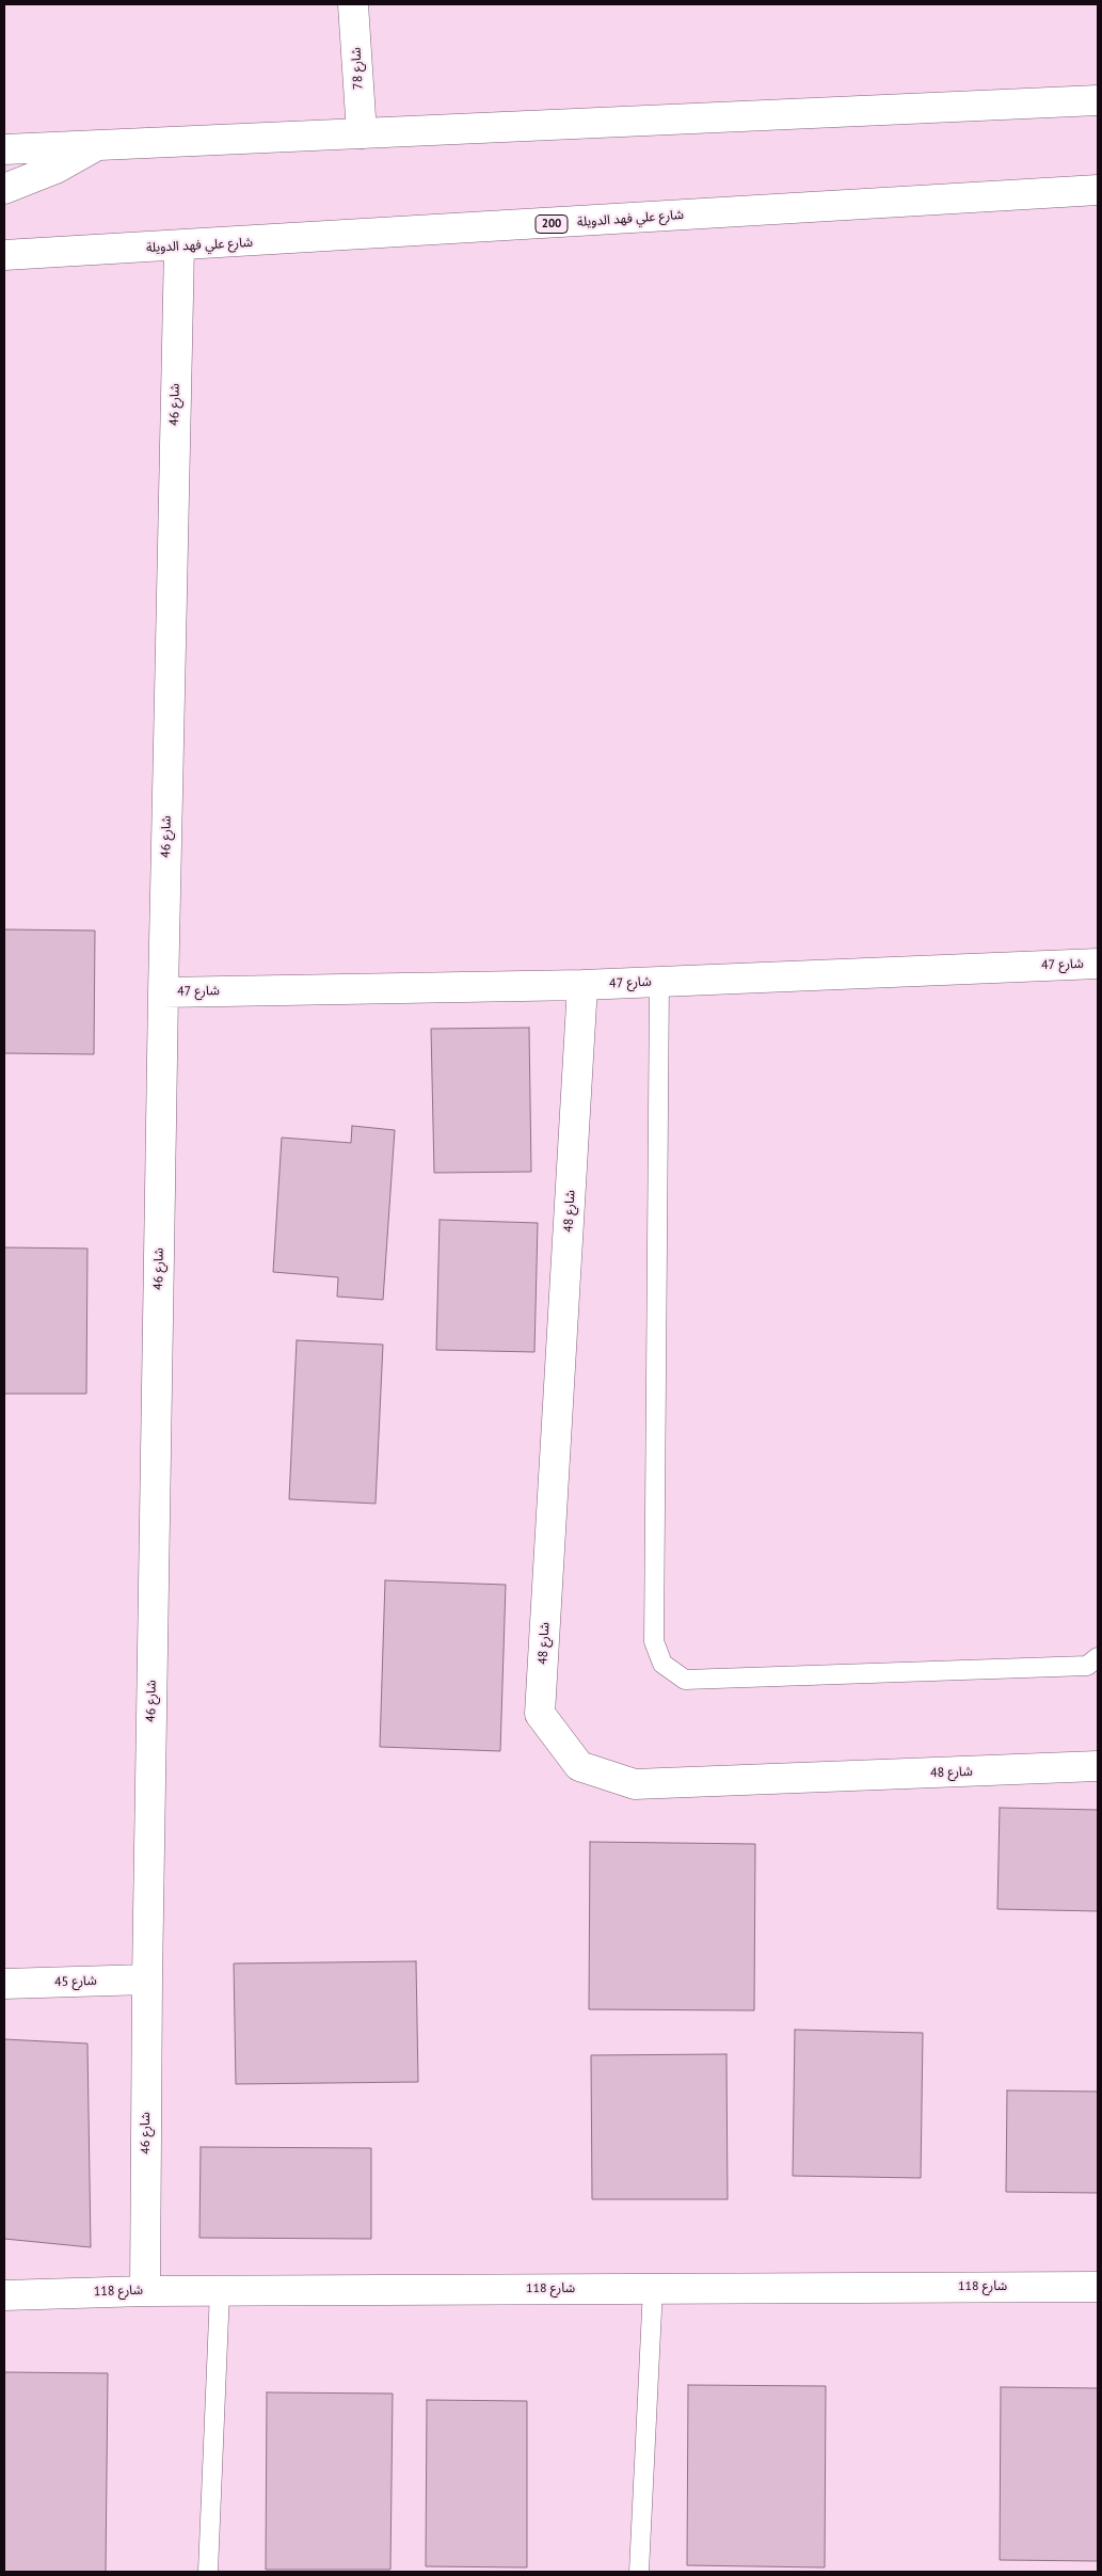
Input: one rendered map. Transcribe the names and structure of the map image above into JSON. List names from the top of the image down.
{
  "streets": {
    "street": [
      "شارع 78",
      "شارع علي فهد الدويلة",
      "200",
      "شارع 46",
      "شارع 47",
      "شارع 48",
      "شارع 45",
      "شارع 118"
    ]
  },
  "crossings": [
    ["شارع علي فهد الدويلة", "شارع 46"],
    ["شارع 46", "شارع 47"],
    ["شارع 46", "شارع 45"],
    ["شارع 46", "شارع 118"],
    ["شارع 47", "شارع 48"]
  ]
}
